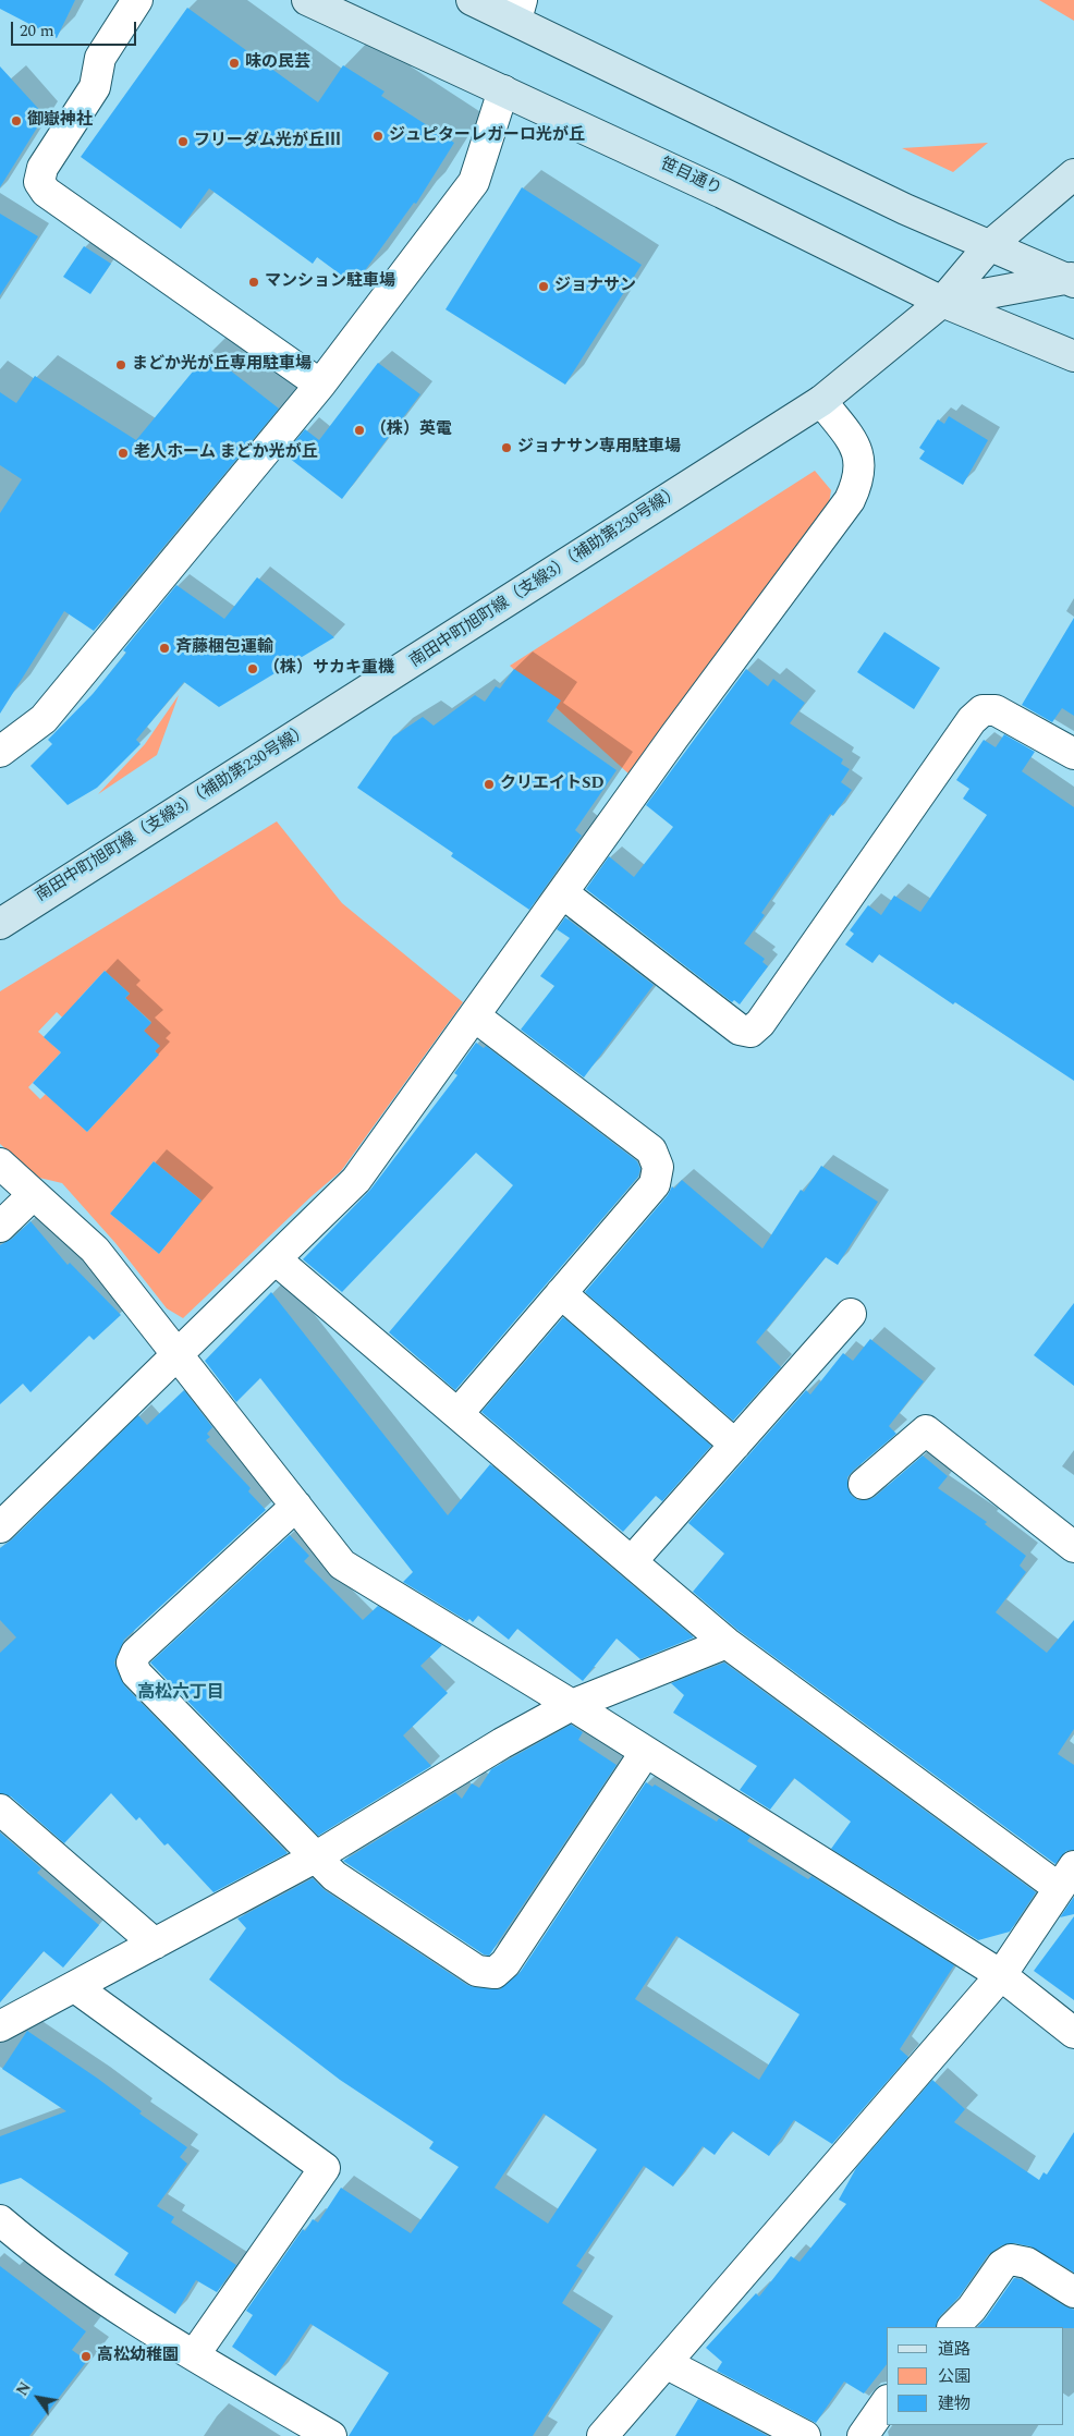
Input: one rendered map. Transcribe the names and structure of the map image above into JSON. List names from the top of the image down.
{
  "streets": {
    "main road": ["笹目通り", "南田中町旭町線（支線3）（補助第230号線）"]
  },
  "crossings": [
    ["笹目通り", "南田中町旭町線（支線3）（補助第230号線）"]
  ],
  "districts": ["高松六丁目"],
  "places": [
    "味の民芸",
    "御嶽神社",
    "ジュピターレガーロ光が丘",
    "フリーダム光が丘Ⅲ",
    "マンション駐車場",
    "ジョナサン",
    "まどか光が丘専用駐車場",
    "（株）英電",
    "ジョナサン専用駐車場",
    "老人ホーム まどか光が丘",
    "斉藤梱包運輸",
    "（株）サカキ重機",
    "クリエイトSD",
    "高松幼稚園"
  ],
  "legend": ["道路", "公園", "建物"],
  "scale_bar": "20 m",
  "north": "top left"
}
